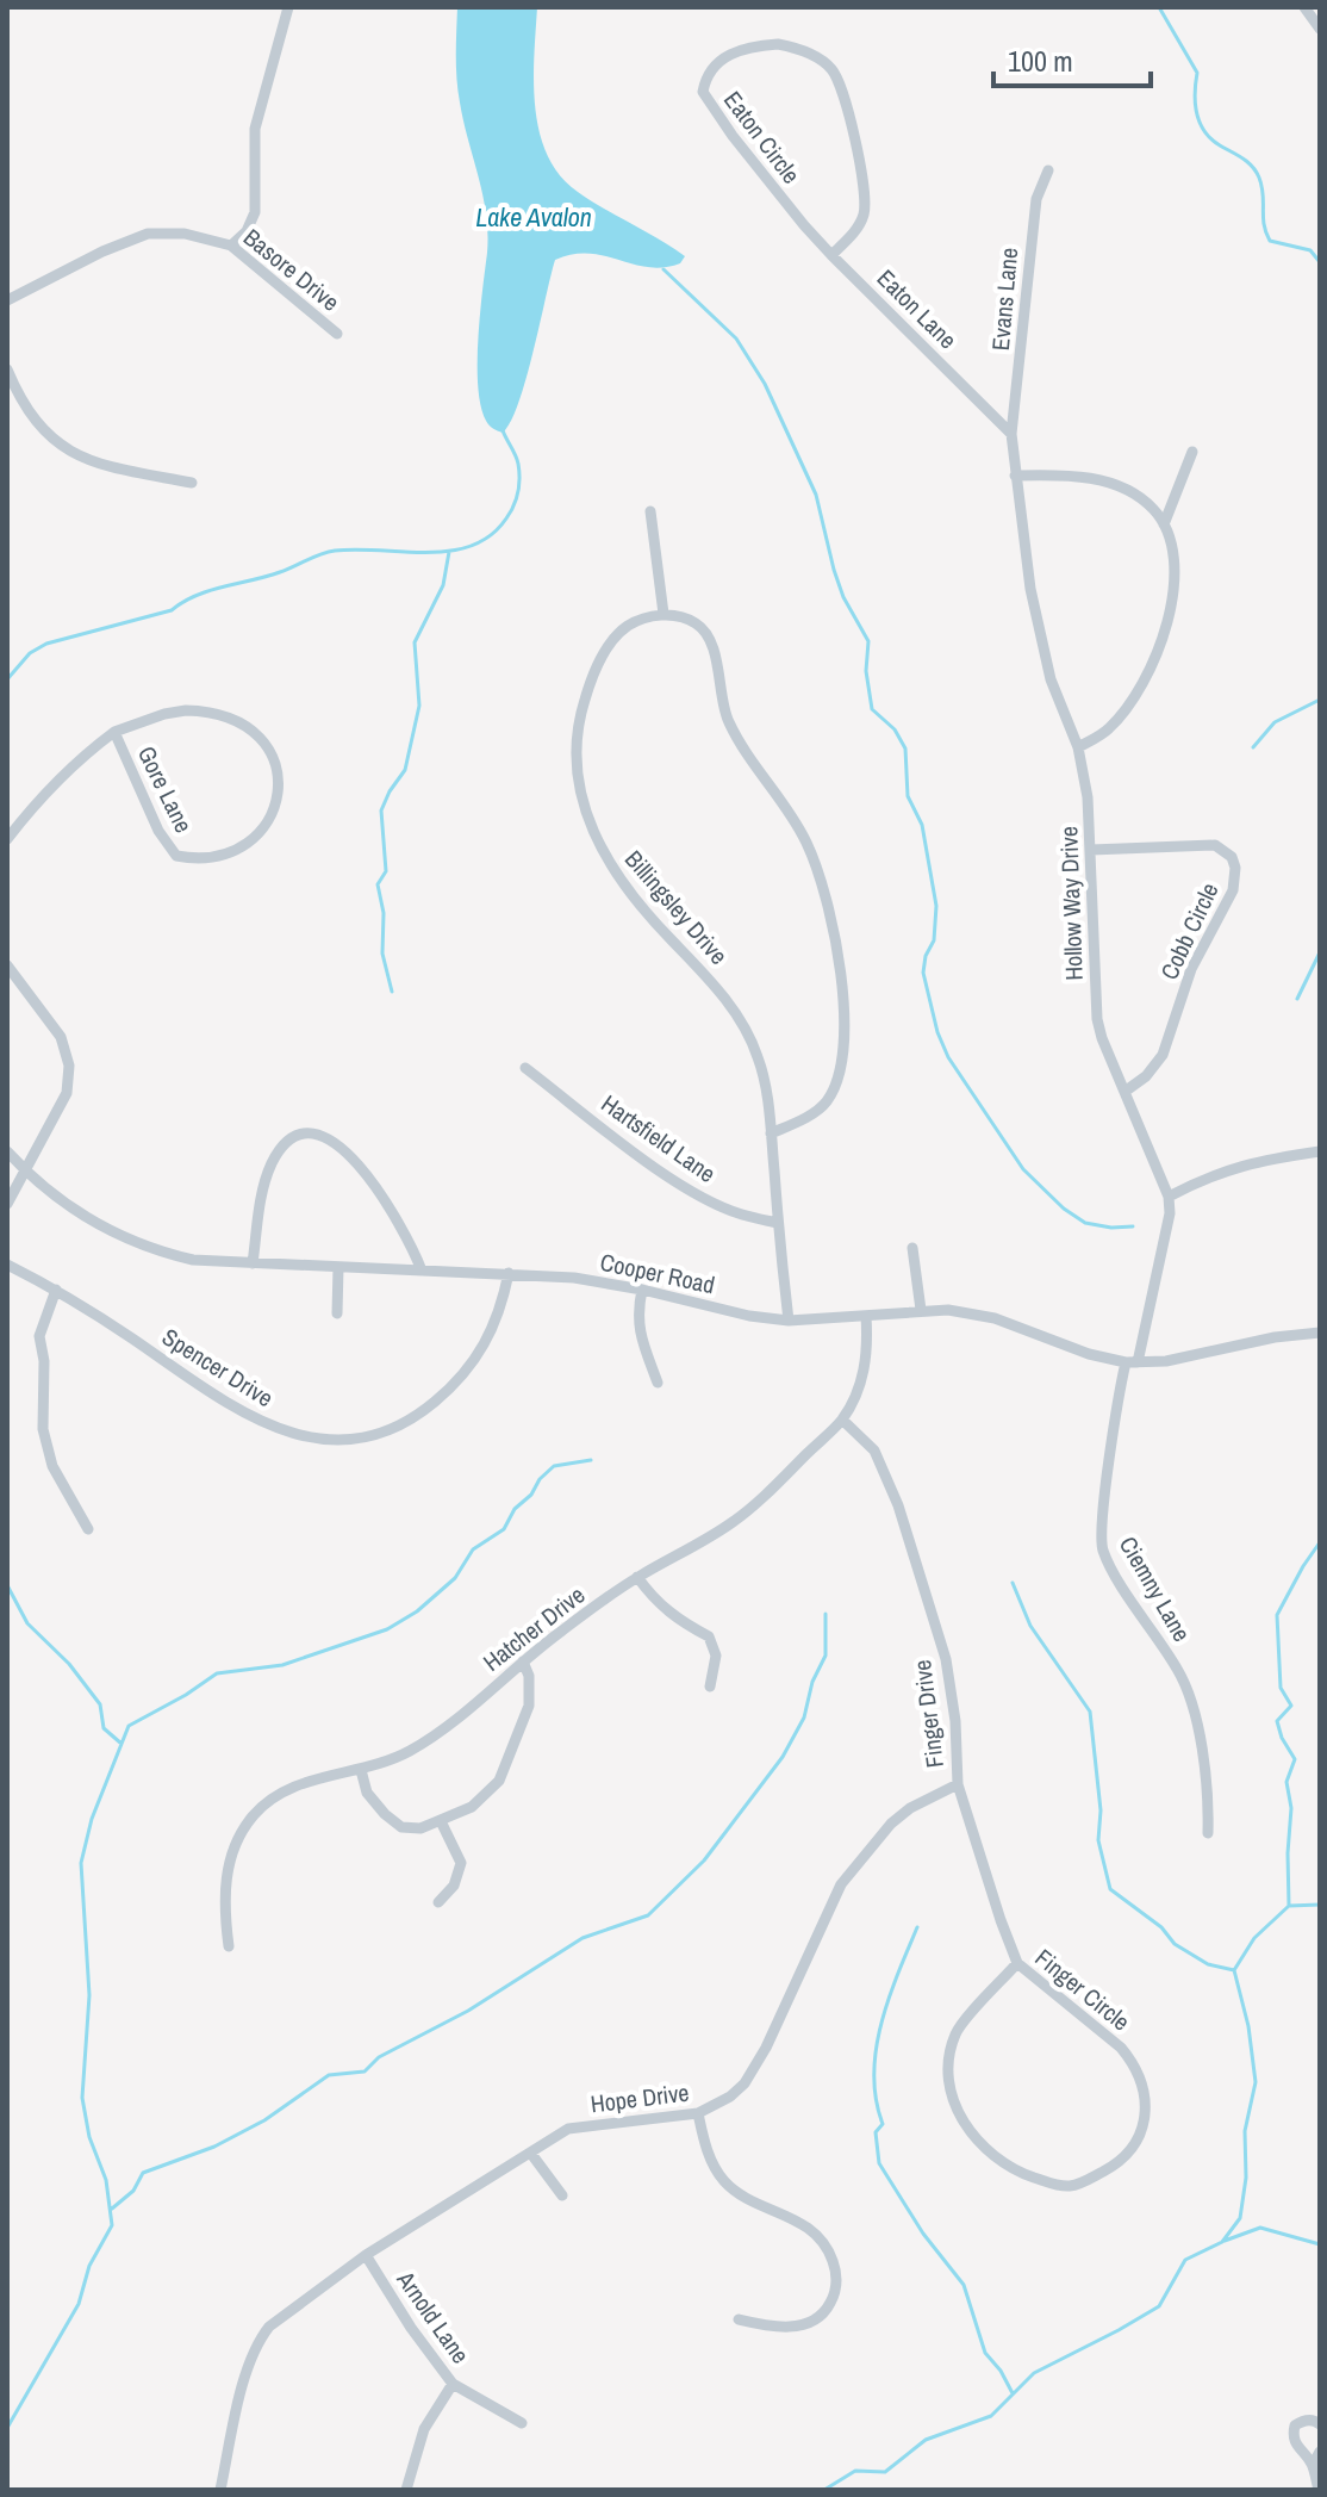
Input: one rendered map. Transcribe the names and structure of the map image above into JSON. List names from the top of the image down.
{
  "streets": {
    "street": [
      "Eaton Circle",
      "Basore Drive",
      "Evans Lane",
      "Eaton Lane",
      "Gore Lane",
      "Hollow Way Drive",
      "Billingsley Drive",
      "Cobb Circle",
      "Hartsfield Lane",
      "Cooper Road",
      "Spencer Drive",
      "Ciemny Lane",
      "Hatcher Drive",
      "Finger Drive",
      "Finger Circle",
      "Hope Drive",
      "Arnold Lane"
    ]
  },
  "crossings": [
    ["Eaton Circle", "Eaton Lane"],
    ["Evans Lane", "Eaton Lane"],
    ["Evans Lane", "Hollow Way Drive"],
    ["Eaton Lane", "Hollow Way Drive"],
    ["Hollow Way Drive", "Cobb Circle"],
    ["Hollow Way Drive", "Cooper Road"],
    ["Hollow Way Drive", "Ciemny Lane"],
    ["Billingsley Drive", "Hartsfield Lane"],
    ["Billingsley Drive", "Cooper Road"],
    ["Cooper Road", "Spencer Drive"],
    ["Cooper Road", "Ciemny Lane"],
    ["Cooper Road", "Hatcher Drive"],
    ["Hatcher Drive", "Finger Drive"],
    ["Finger Drive", "Finger Circle"],
    ["Finger Drive", "Hope Drive"],
    ["Hope Drive", "Arnold Lane"]
  ],
  "water": ["Lake Avalon"],
  "scale_bar": "100 m"
}
